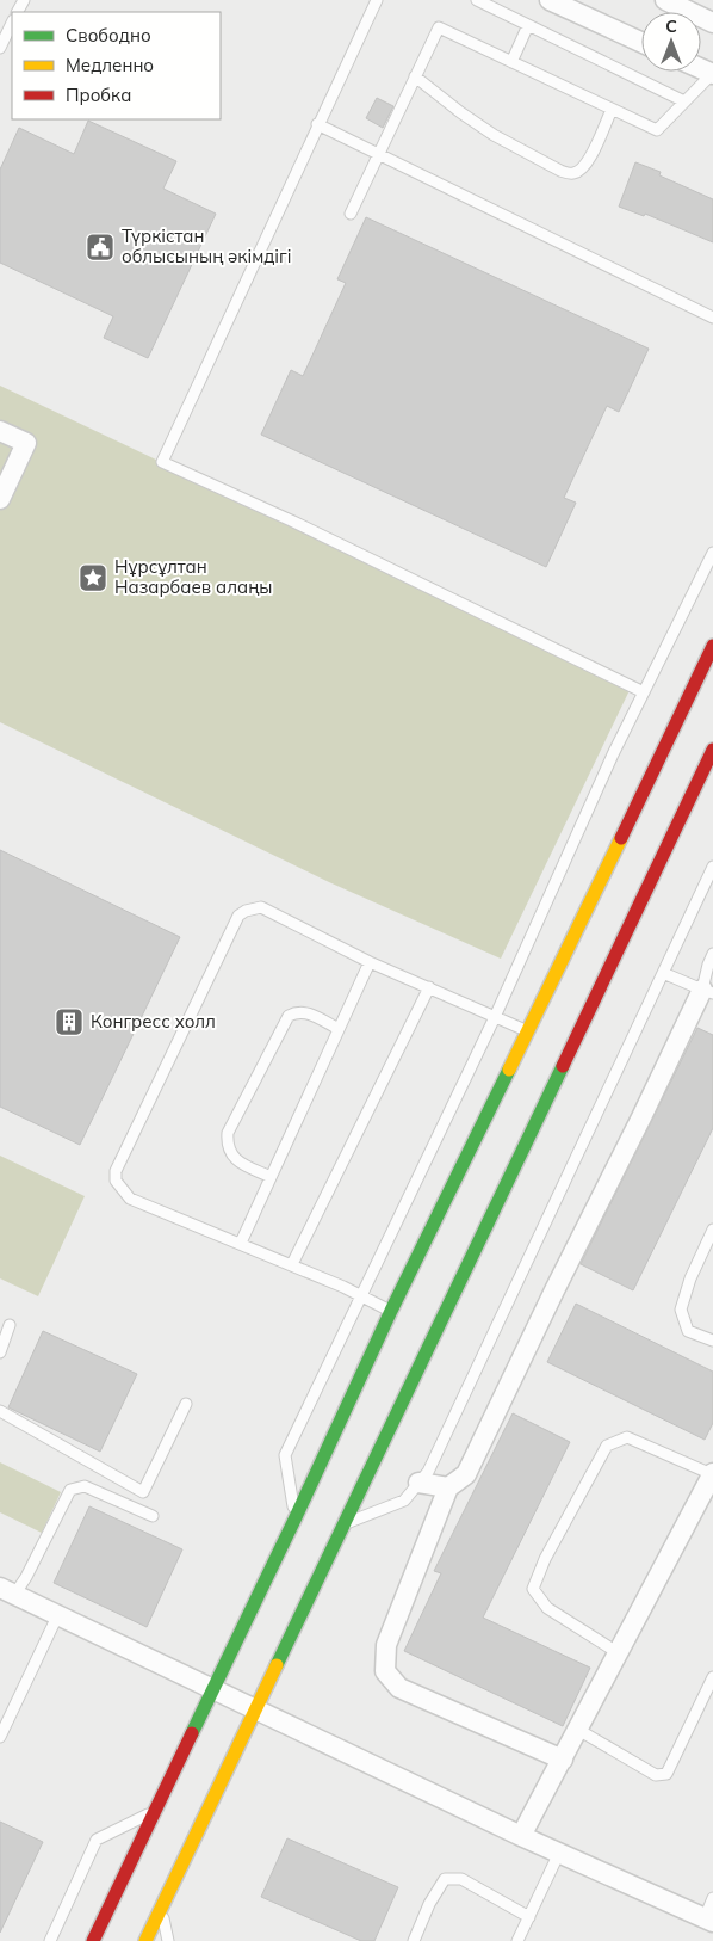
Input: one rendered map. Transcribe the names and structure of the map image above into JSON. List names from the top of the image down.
{
  "places": {
    "public building": ["Түркістан облысының әкімдігі"],
    "place": ["Нұрсұлтан Назарбаев алаңы"],
    "building": ["Конгресс холл"]
  },
  "legend": ["Свободно", "Медленно", "Пробка"],
  "north": "top"
}
